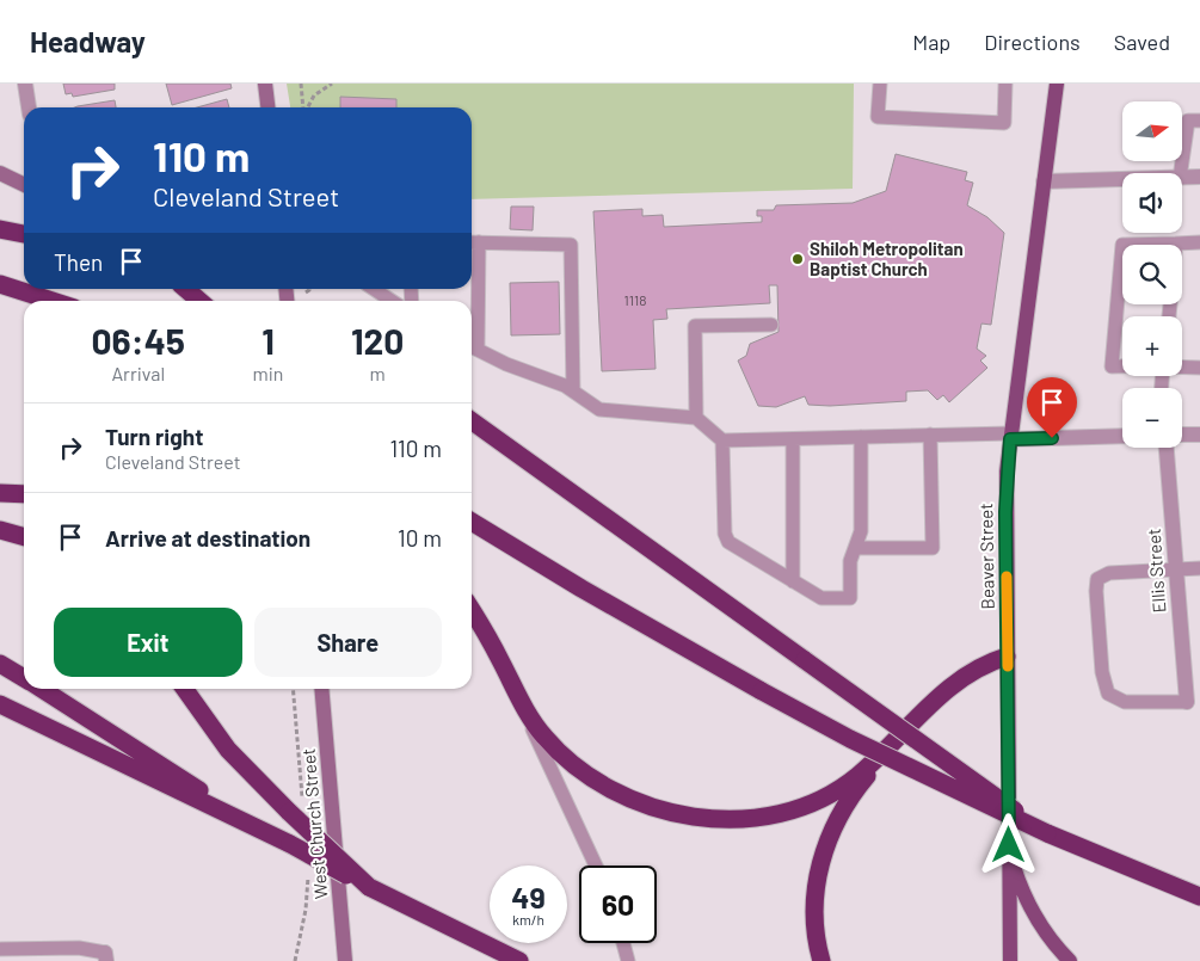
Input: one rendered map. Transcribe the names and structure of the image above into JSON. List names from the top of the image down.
{
  "streets": {
    "main road": ["Beaver Street"],
    "street": ["Ellis Street", "West Church Street"]
  },
  "places": ["Shiloh Metropolitan Baptist Church"],
  "house_numbers": ["1118"],
  "north": "right",
  "page": {
    "header": "Headway",
    "nav": ["Map", "Directions", "Saved"],
    "map_buttons": ["+", "−"],
    "turn": ["110 m", "Cleveland Street"],
    "then": "Then",
    "eta": [
      "06:45",
      "Arrival",
      "1",
      "min",
      "120",
      "m"
    ],
    "list": [
      {
        "name": "Turn right",
        "note": "Cleveland Street",
        "value": "110 m"
      },
      {
        "name": "Arrive at destination",
        "value": "10 m"
      }
    ],
    "buttons": ["Exit", "Share"],
    "speed": "49 km/h",
    "limit": "60"
  }
}
